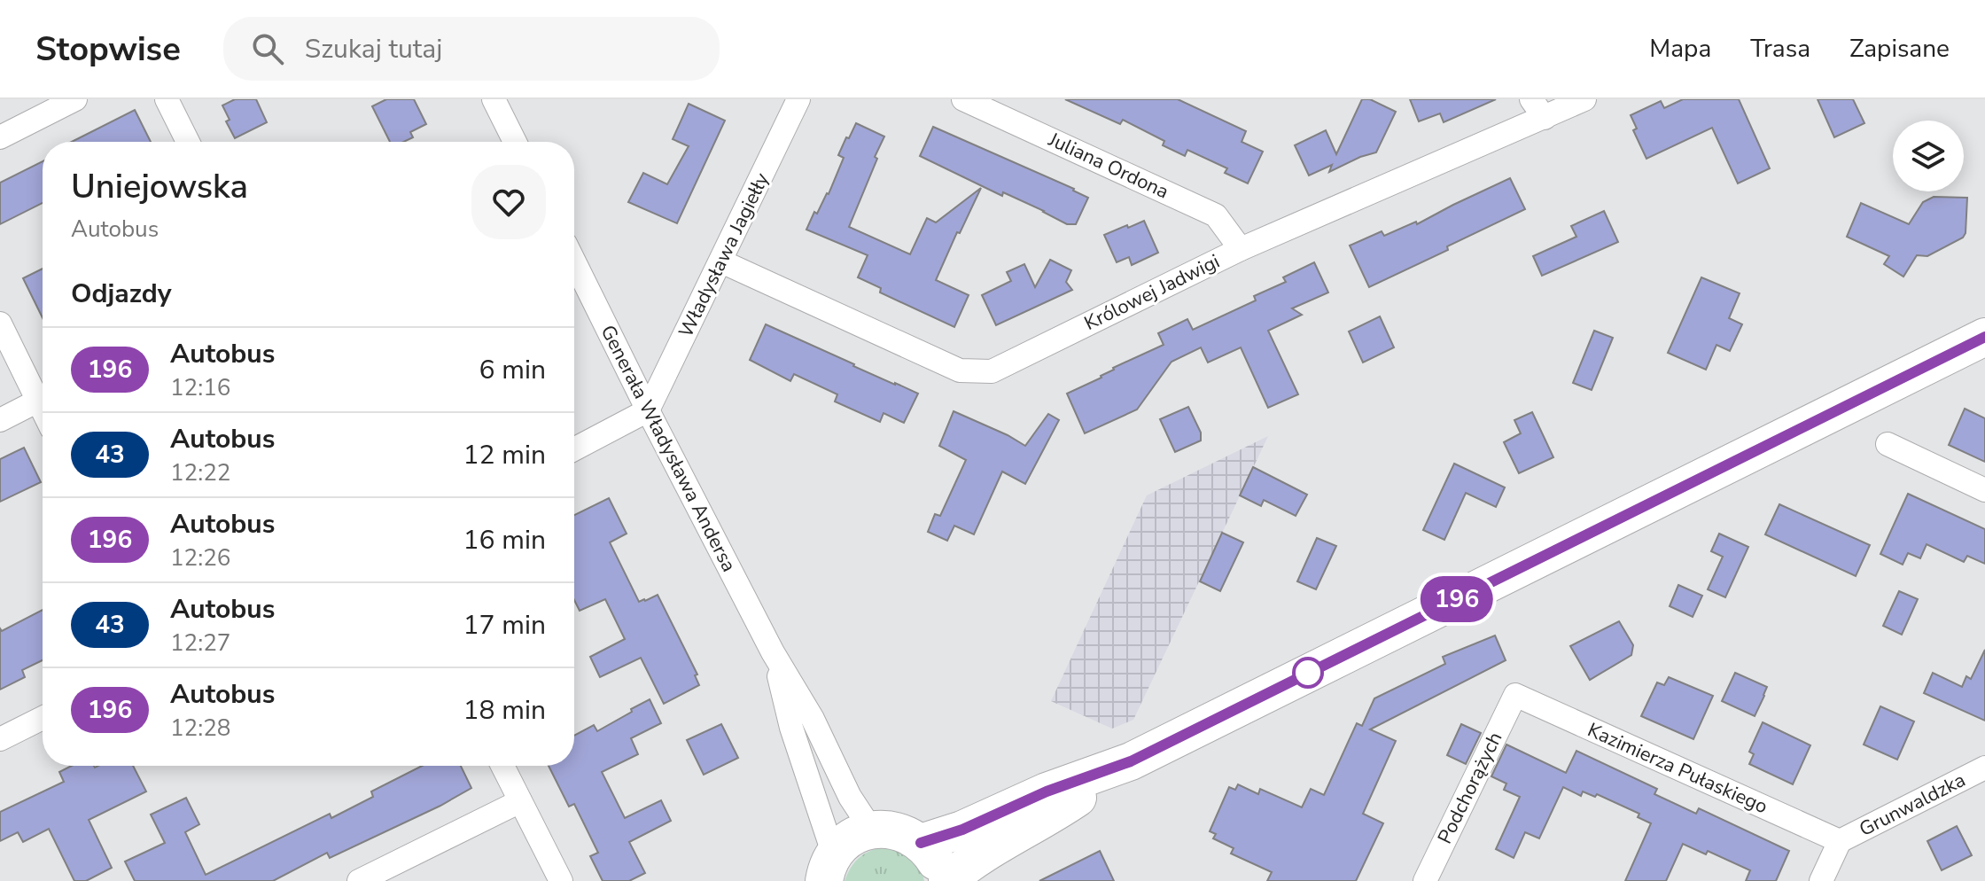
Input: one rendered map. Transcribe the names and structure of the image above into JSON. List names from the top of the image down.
{
  "streets": {
    "street": [
      "Juliana Ordona",
      "Władysława Jagiełły",
      "Królowej Jadwigi",
      "Generała Władysława Andersa",
      "Kazimierza Pułaskiego",
      "Podchorążych",
      "Grunwaldzka"
    ]
  },
  "crossings": [
    ["Juliana Ordona", "Królowej Jadwigi"],
    ["Władysława Jagiełły", "Królowej Jadwigi"],
    ["Władysława Jagiełły", "Generała Władysława Andersa"],
    ["Kazimierza Pułaskiego", "Podchorążych"],
    ["Kazimierza Pułaskiego", "Grunwaldzka"]
  ],
  "lines": ["bus line 196"],
  "page": {
    "header": "Stopwise",
    "search": "Szukaj tutaj",
    "nav": ["Mapa", "Trasa", "Zapisane"],
    "on_map": "196",
    "heading": [
      ["Uniejowska", "Autobus"],
      "Odjazdy"
    ],
    "list": [
      {
        "mark": "196",
        "name": "Autobus",
        "note": "12:16",
        "value": "6 min"
      },
      {
        "mark": "43",
        "name": "Autobus",
        "note": "12:22",
        "value": "12 min"
      },
      {
        "mark": "196",
        "name": "Autobus",
        "note": "12:26",
        "value": "16 min"
      },
      {
        "mark": "43",
        "name": "Autobus",
        "note": "12:27",
        "value": "17 min"
      },
      {
        "mark": "196",
        "name": "Autobus",
        "note": "12:28",
        "value": "18 min"
      }
    ]
  }
}
